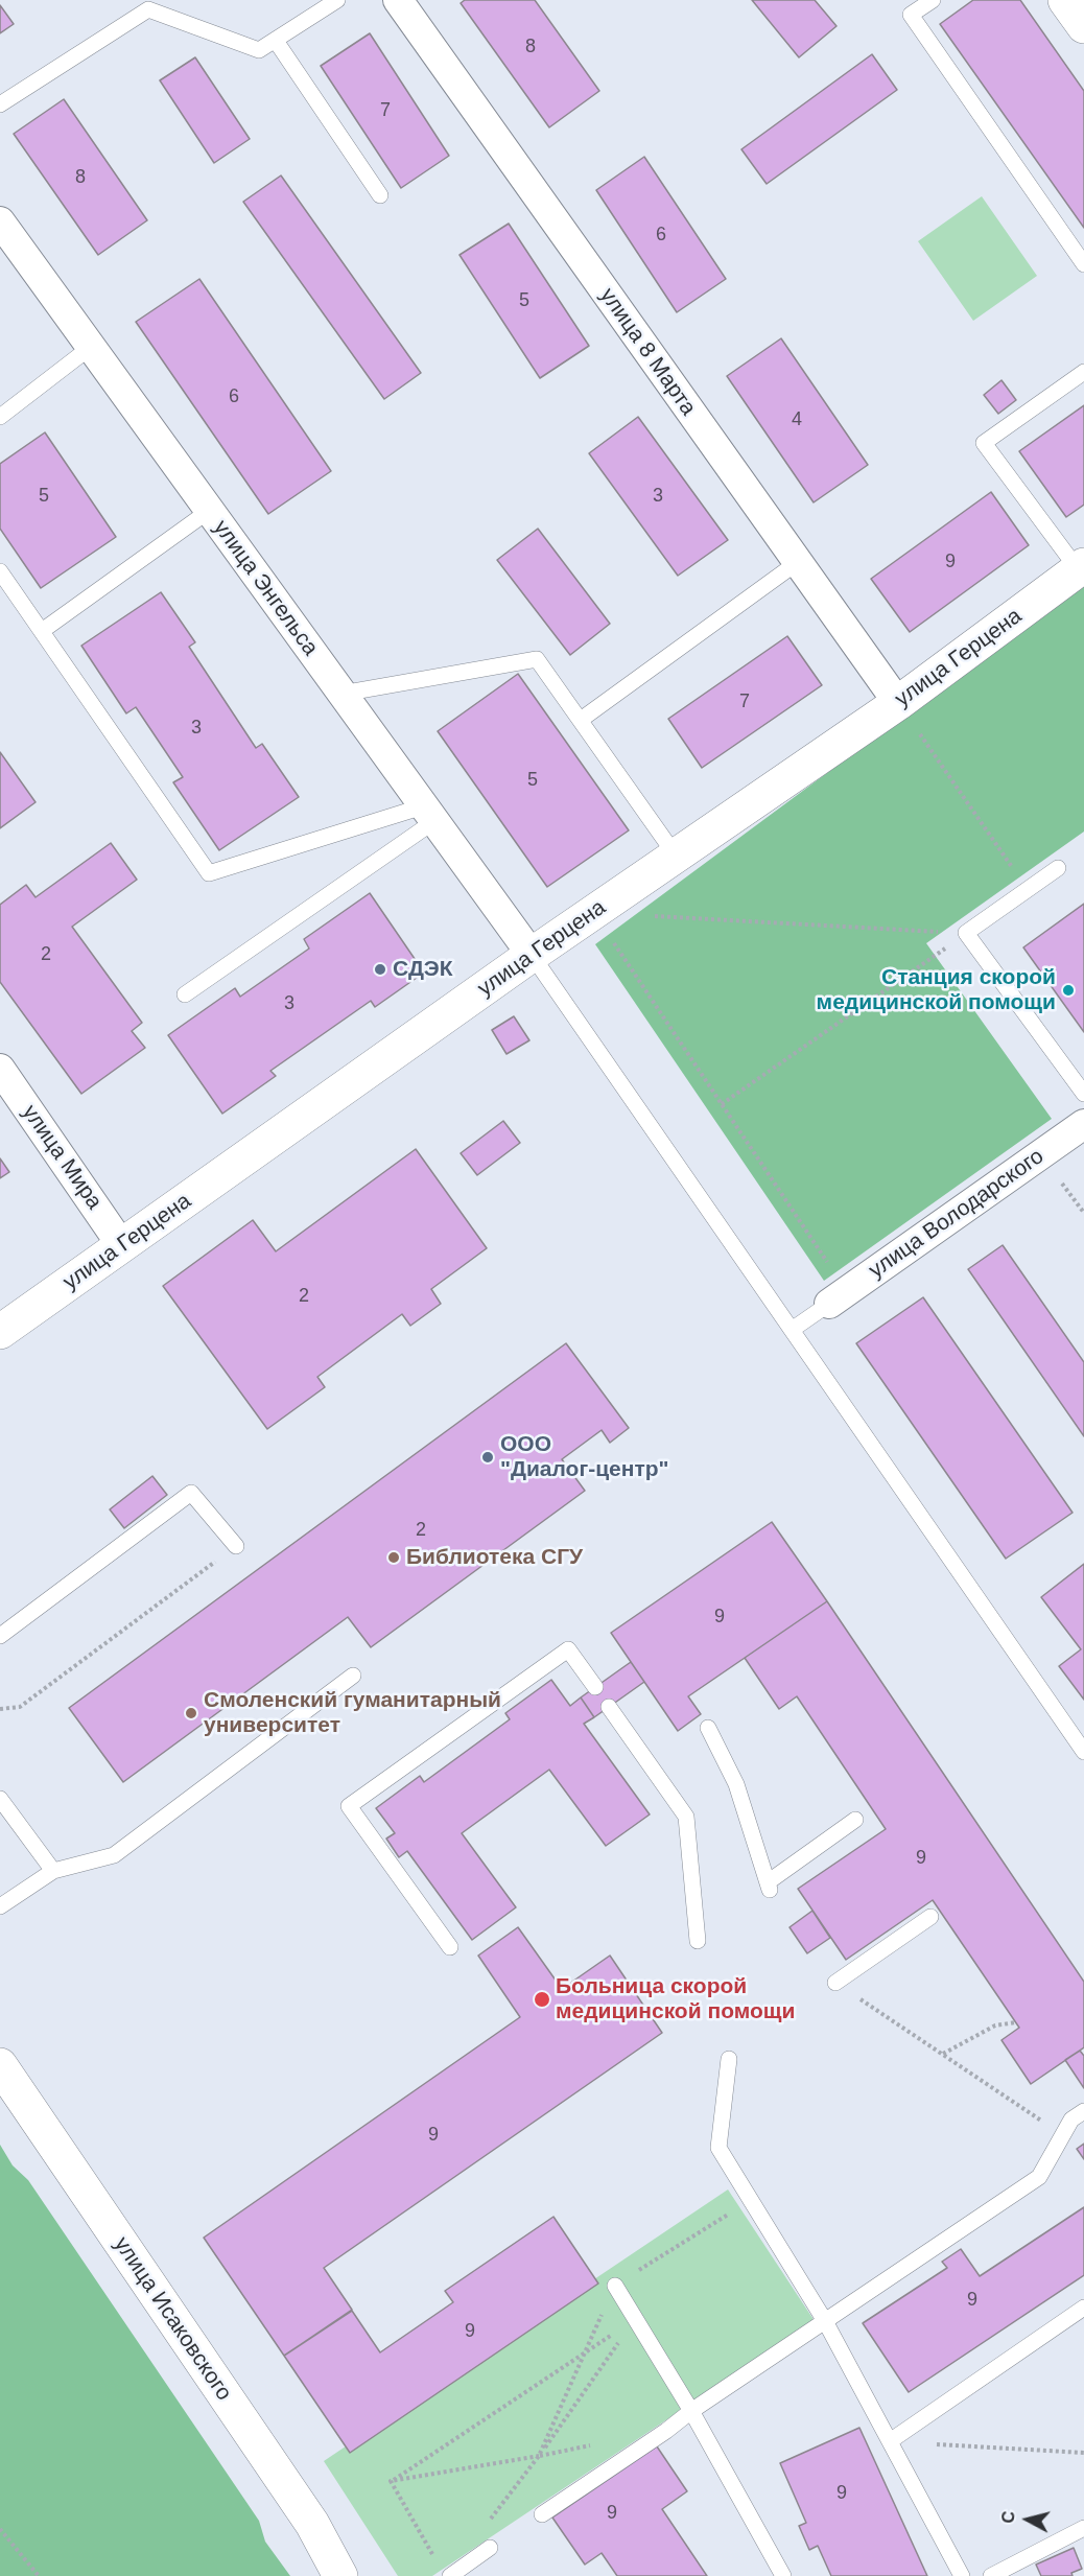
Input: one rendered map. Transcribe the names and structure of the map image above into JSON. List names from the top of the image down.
{
  "streets": {
    "street": [
      "улица 8 Марта",
      "улица Энгельса",
      "улица Герцена",
      "улица Мира",
      "улица Володарского",
      "улица Исаковского"
    ]
  },
  "crossings": [
    ["улица 8 Марта", "улица Герцена"],
    ["улица Энгельса", "улица Герцена"],
    ["улица Герцена", "улица Мира"]
  ],
  "places": [
    "СДЭК",
    "Станция скорой медицинской помощи",
    "ООО \"Диалог-центр\"",
    "Библиотека СГУ",
    "Смоленский гуманитарный университет",
    "Больница скорой медицинской помощи"
  ],
  "house_numbers": [
    "8",
    "7",
    "8",
    "6",
    "5",
    "6",
    "4",
    "5",
    "3",
    "9",
    "7",
    "3",
    "5",
    "2",
    "3",
    "2",
    "2",
    "9",
    "9",
    "9",
    "9",
    "9",
    "9",
    "9"
  ],
  "north": "left"
}
